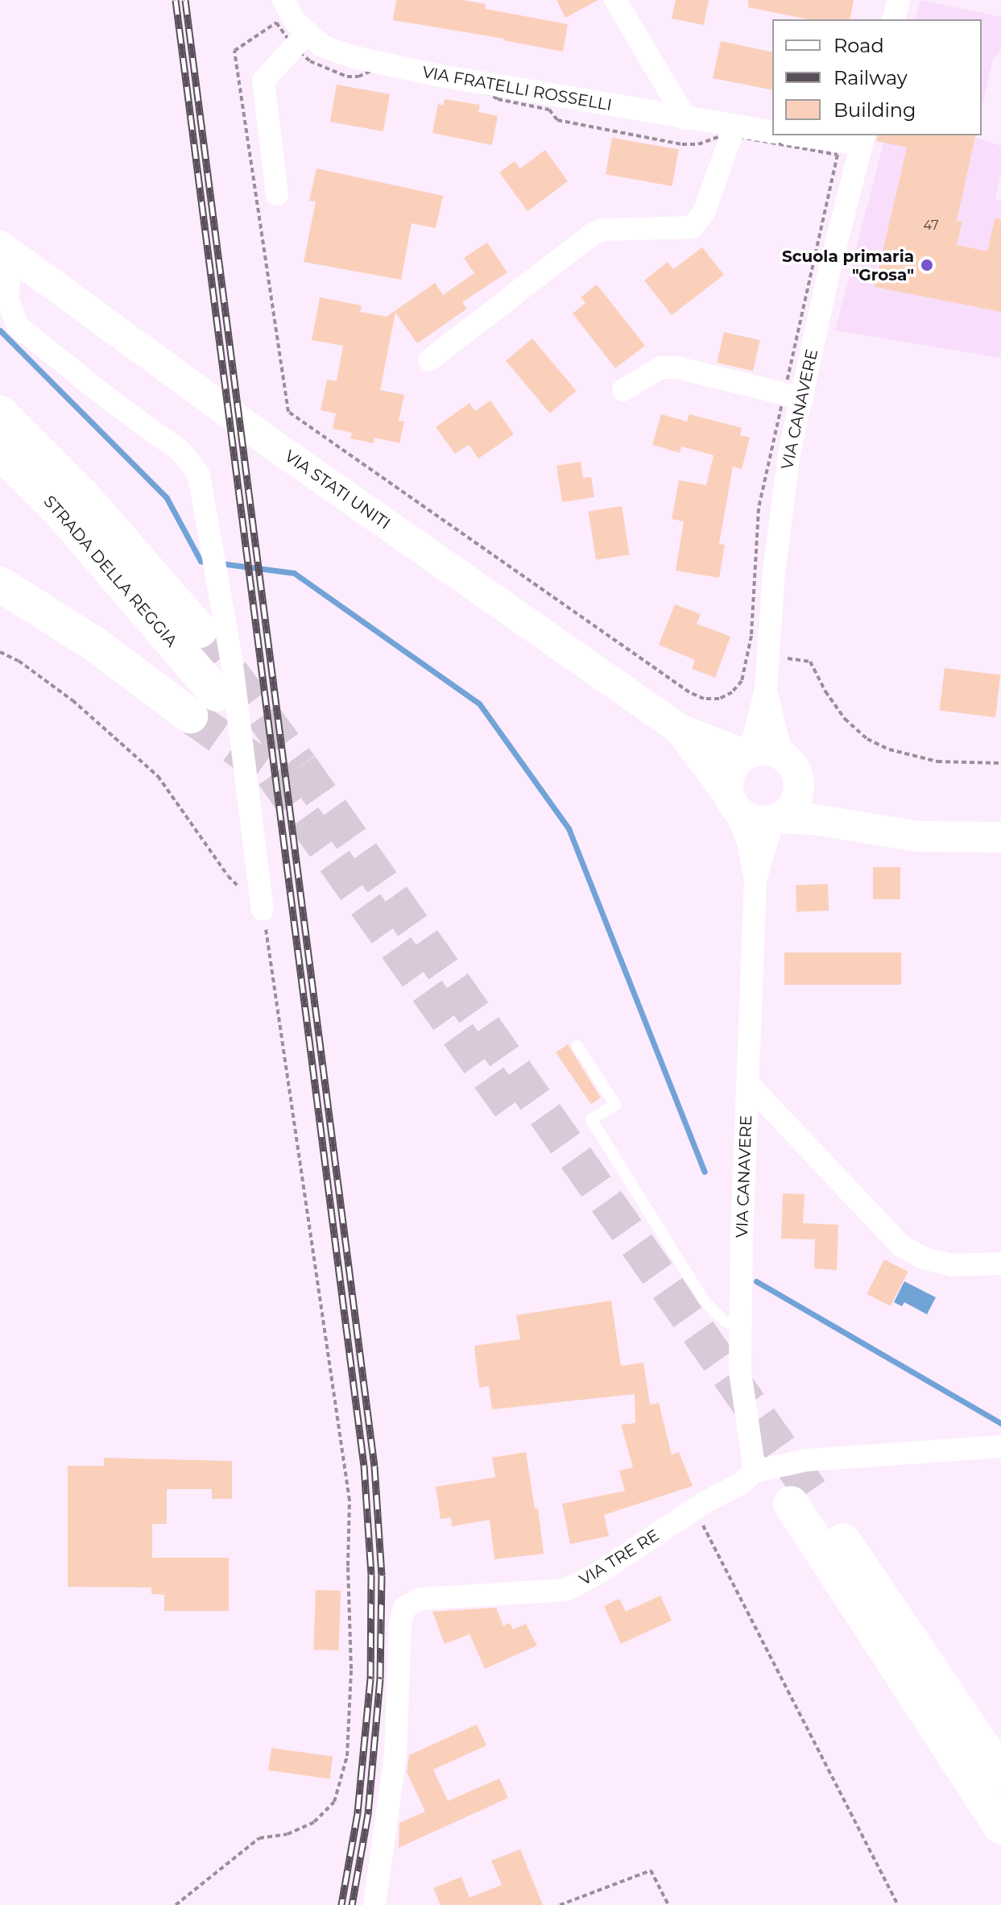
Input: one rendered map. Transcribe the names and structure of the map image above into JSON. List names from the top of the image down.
{
  "streets": {
    "highway": ["STRADA DELLA REGGIA"],
    "street": [
      "VIA FRATELLI ROSSELLI",
      "VIA CANAVERE",
      "VIA STATI UNITI",
      "VIA TRE RE"
    ]
  },
  "crossings": [
    ["VIA CANAVERE", "VIA STATI UNITI"],
    ["VIA CANAVERE", "VIA TRE RE"]
  ],
  "places": ["Scuola primaria \"Grosa\""],
  "house_numbers": ["47"],
  "legend": ["Road", "Railway", "Building"]
}
